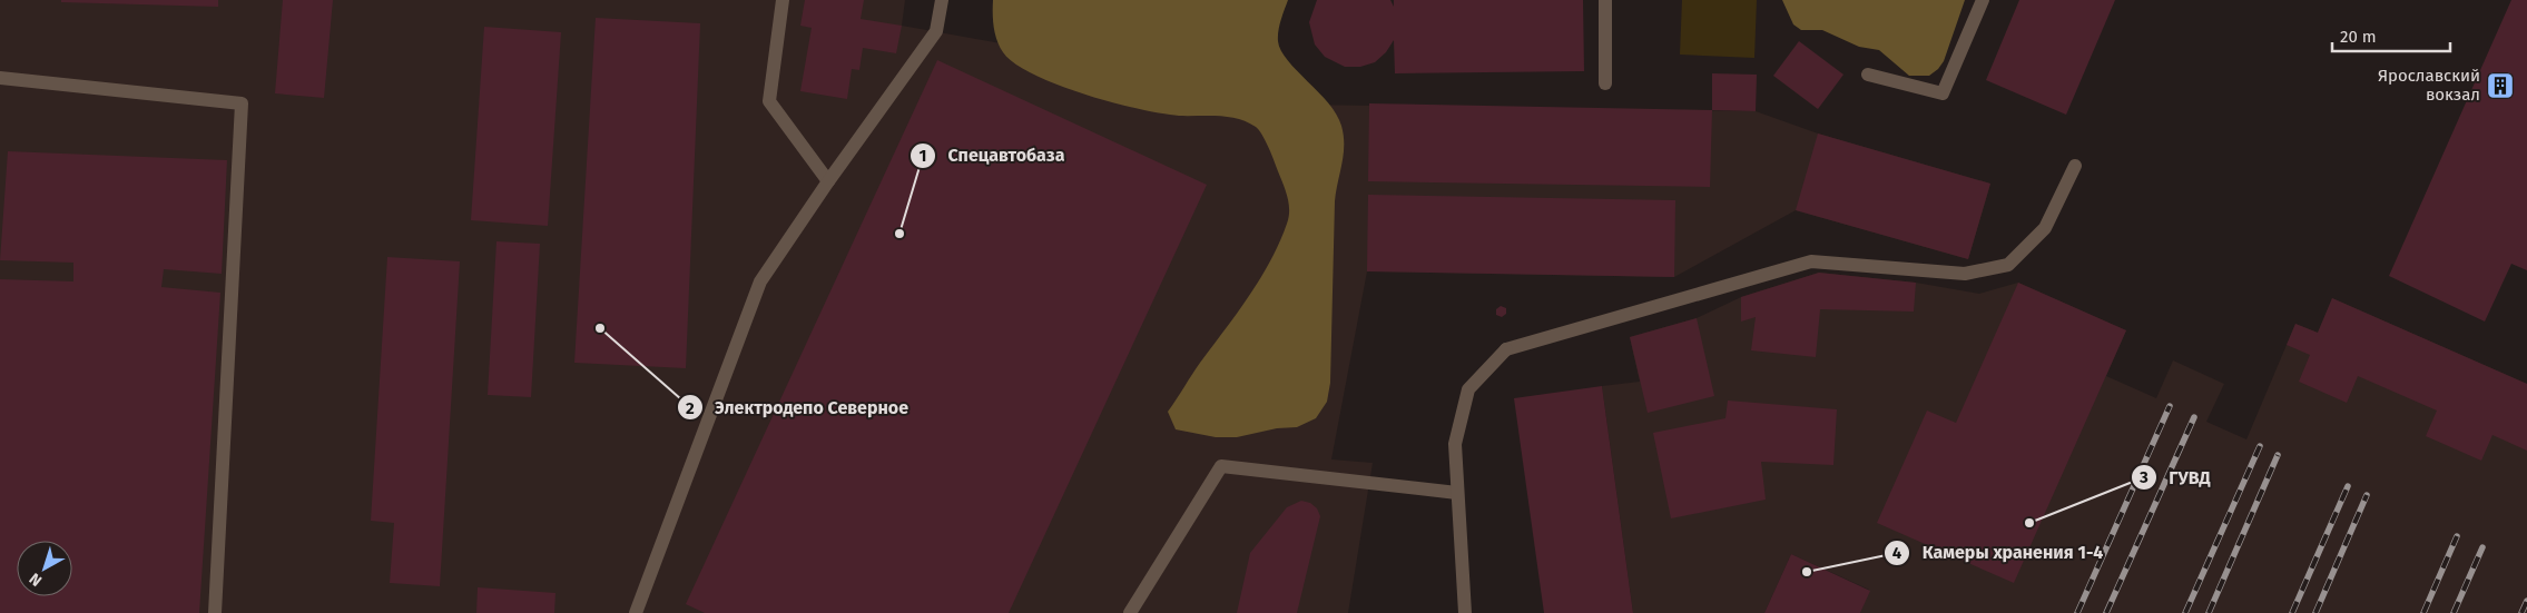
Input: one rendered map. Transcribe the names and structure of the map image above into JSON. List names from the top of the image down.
{
  "places": {
    "building": ["Ярославский вокзал"],
    "other": [
      "Спецавтобаза",
      "Электродепо Северное",
      "ГУВД",
      "Камеры хранения 1-4"
    ]
  },
  "scale_bar": "20 m",
  "north": "bottom left"
}
